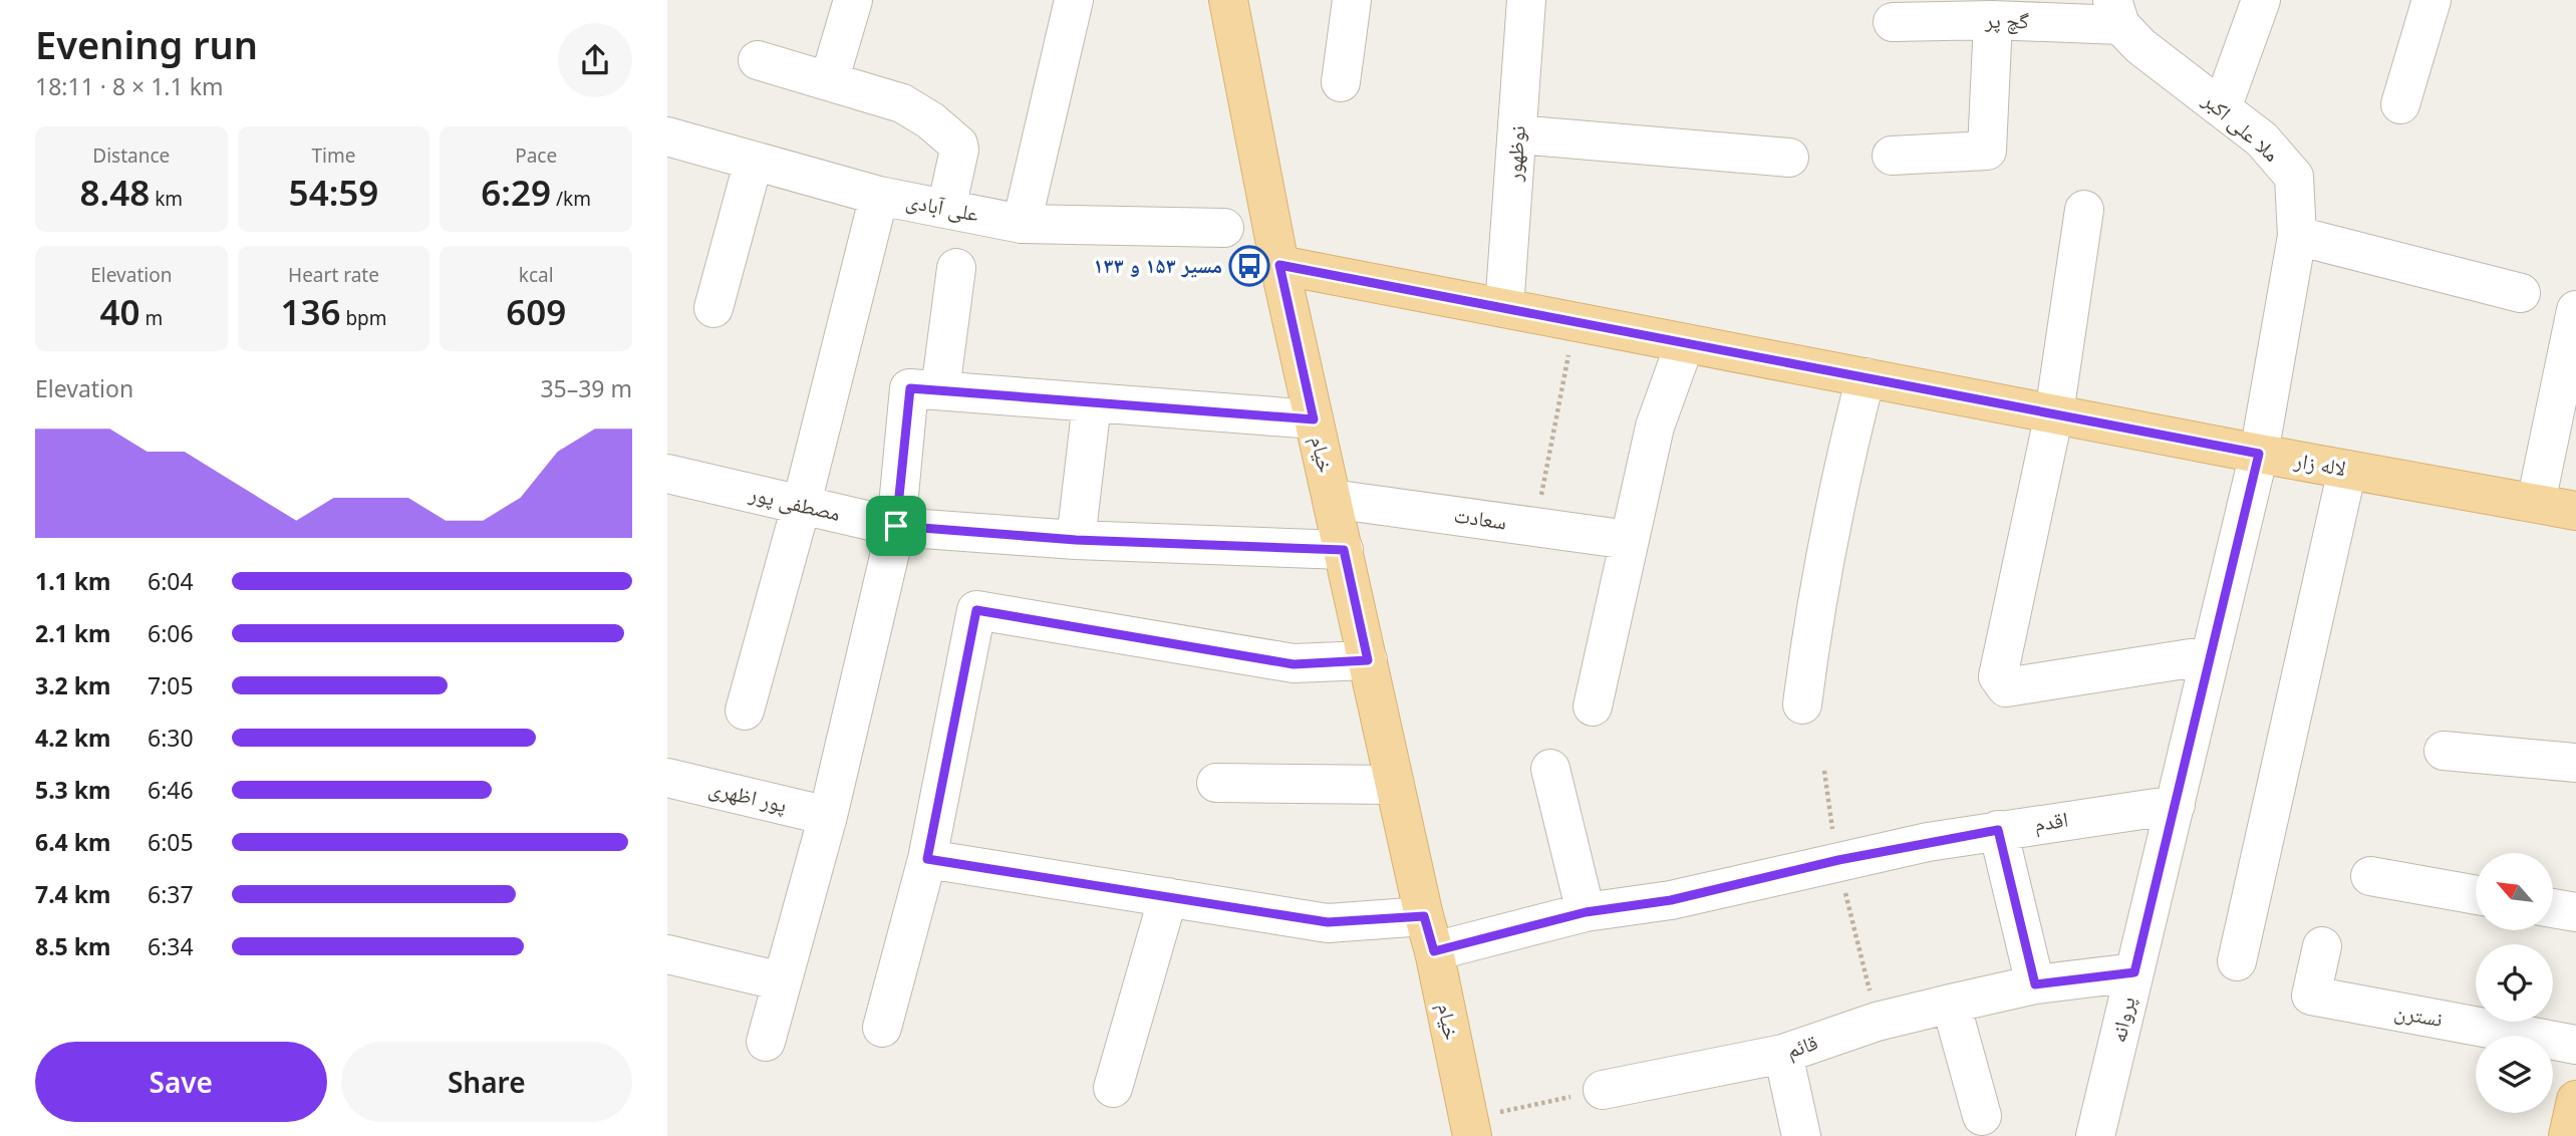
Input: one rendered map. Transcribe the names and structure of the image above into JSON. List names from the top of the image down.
{
  "streets": {
    "main road": ["خیام", "لاله زار"],
    "street": [
      "گچ پر",
      "ملا علی اکبر",
      "نوظهور",
      "علی آبادی",
      "مصطفی پور",
      "سعادت",
      "پور اظهری",
      "اقدم",
      "نسترن",
      "پروانه",
      "قائم"
    ]
  },
  "crossings": [
    ["گچ پر", "ملا علی اکبر"],
    ["ملا علی اکبر", "لاله زار"],
    ["ملا علی اکبر", "پروانه"],
    ["نوظهور", "لاله زار"],
    ["خیام", "لاله زار"],
    ["خیام", "مصطفی پور"],
    ["خیام", "سعادت"],
    ["خیام", "اقدم"],
    ["لاله زار", "پروانه"],
    ["اقدم", "پروانه"],
    ["پروانه", "قائم"]
  ],
  "places": {
    "bus stop": ["مسیر ۱۵۳ و ۱۳۳"]
  },
  "north": "top left",
  "page": {
    "heading": ["Evening run", "18:11 · 8 × 1.1 km"],
    "stats": [
      ["Distance", "8.48 km"],
      ["Time", "54:59"],
      ["Pace", "6:29 /km"],
      ["Elevation", "40 m"],
      ["Heart rate", "136 bpm"],
      ["kcal", "609"]
    ],
    "chart": ["Elevation", "35–39 m"],
    "list": [
      {
        "name": "1.1 km",
        "note": "6:04"
      },
      {
        "name": "2.1 km",
        "note": "6:06"
      },
      {
        "name": "3.2 km",
        "note": "7:05"
      },
      {
        "name": "4.2 km",
        "note": "6:30"
      },
      {
        "name": "5.3 km",
        "note": "6:46"
      },
      {
        "name": "6.4 km",
        "note": "6:05"
      },
      {
        "name": "7.4 km",
        "note": "6:37"
      },
      {
        "name": "8.5 km",
        "note": "6:34"
      }
    ],
    "buttons": ["Save", "Share"]
  }
}
